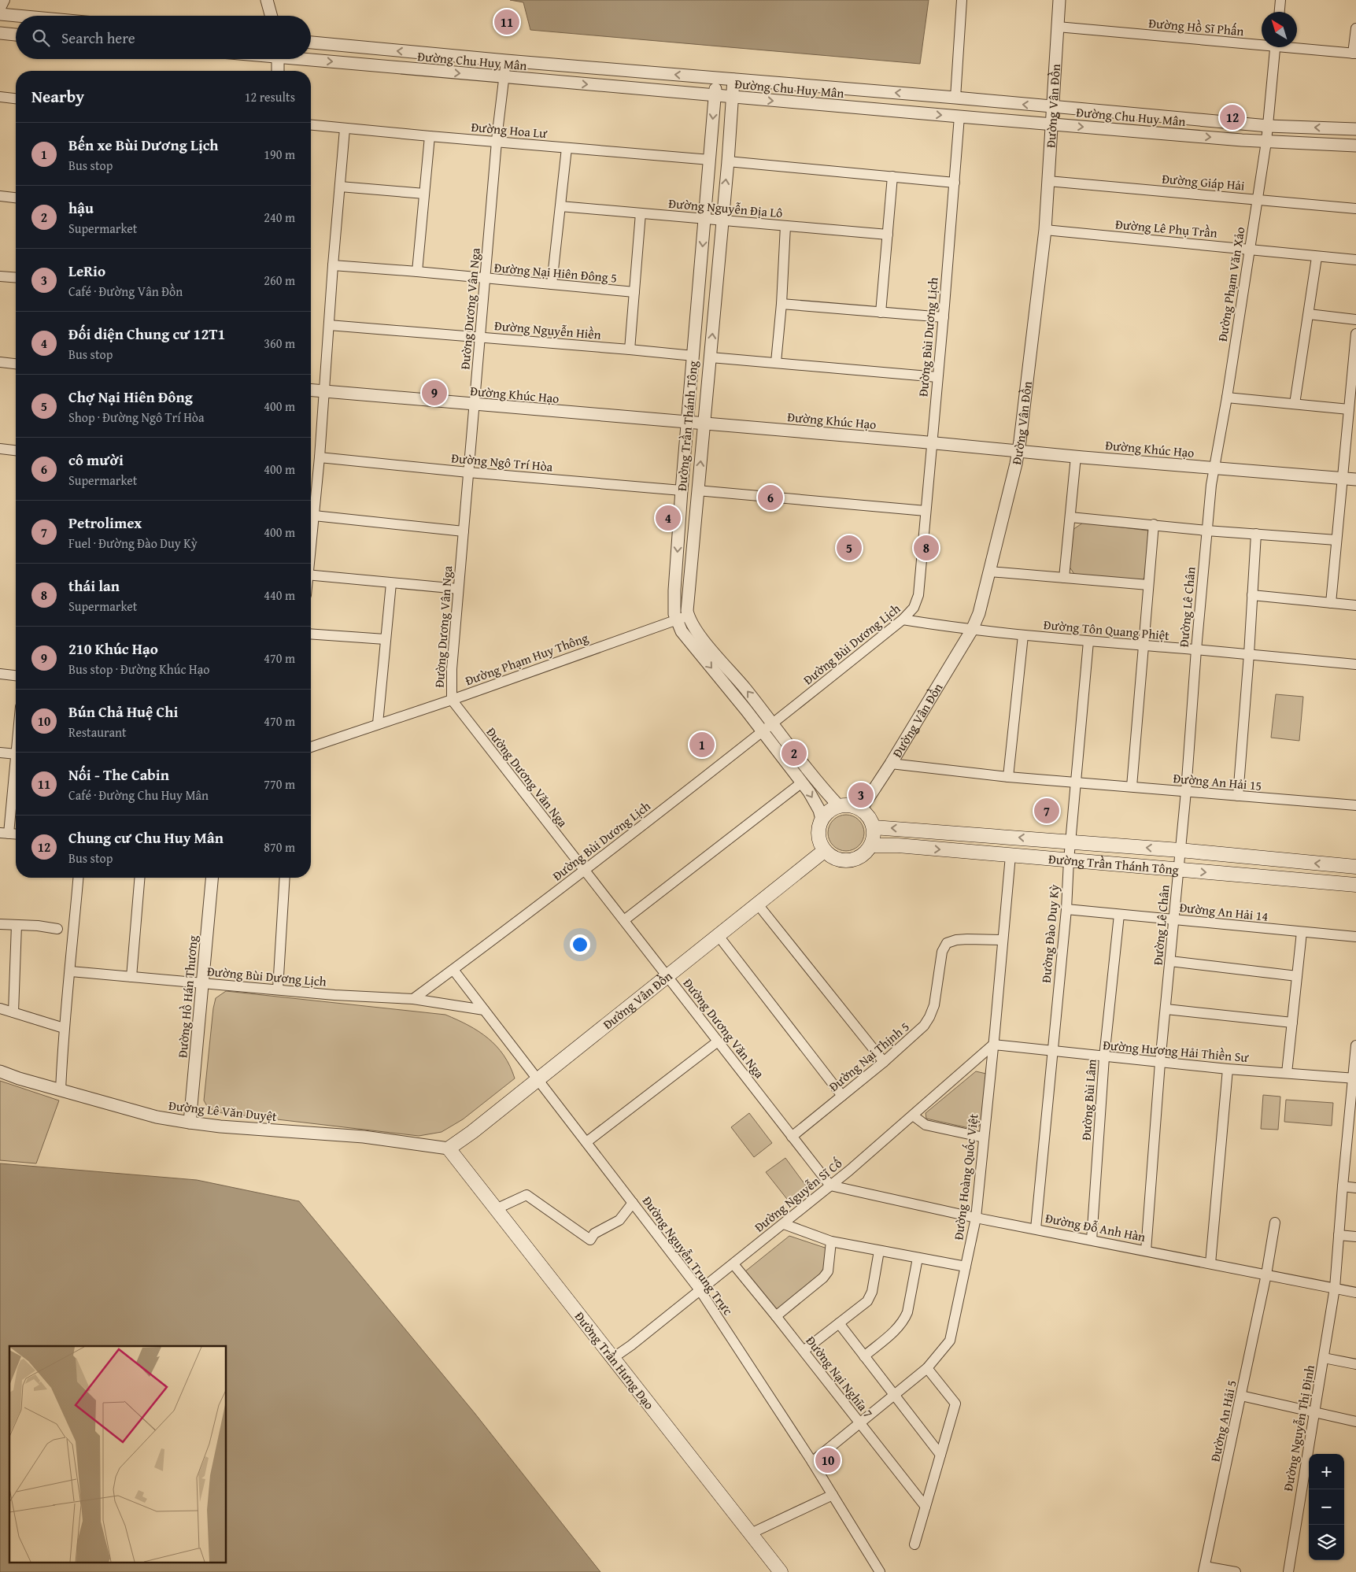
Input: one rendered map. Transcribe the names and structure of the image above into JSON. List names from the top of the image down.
{
  "streets": {
    "main road": ["Đường Vân Đồn", "Đường Trần Thánh Tông", "Đường Trần Hưng Đạo"],
    "street": [
      "Đường Hồ Sĩ Phấn",
      "Đường Chu Huy Mân",
      "Đường Hoa Lư",
      "Đường Giáp Hải",
      "Đường Nguyễn Địa Lô",
      "Đường Lê Phụ Trần",
      "Đường Nại Hiên Đông 5",
      "Đường Phạm Văn Xảo",
      "Đường Dương Vân Nga",
      "Đường Nguyễn Hiền",
      "Đường Bùi Dương Lịch",
      "Đường Khúc Hạo",
      "Đường Ngô Trí Hòa",
      "Đường Lê Chân",
      "Đường Tôn Quang Phiệt",
      "Đường Phạm Huy Thông",
      "Đường Dương Văn Nga",
      "Đường An Hải 15",
      "Đường An Hải 14",
      "Đường Đào Duy Kỳ",
      "Đường Hồ Hán Thương",
      "Đường Hương Hải Thiền Sư",
      "Đường Nại Thịnh 5",
      "Đường Bùi Lâm",
      "Đường Lê Văn Duyệt",
      "Đường Hoàng Quốc Việt",
      "Đường Nguyễn Sĩ Cố",
      "Đường Đỗ Anh Hàn",
      "Đường Nguyễn Trung Trực",
      "Đường Nại Nghĩa 7",
      "Đường An Hải 5",
      "Đường Nguyễn Thị Định"
    ]
  },
  "crossings": [
    ["Đường Hồ Sĩ Phấn", "Đường Vân Đồn"],
    ["Đường Chu Huy Mân", "Đường Vân Đồn"],
    ["Đường Chu Huy Mân", "Đường Phạm Văn Xảo"],
    ["Đường Chu Huy Mân", "Đường Dương Vân Nga"],
    ["Đường Chu Huy Mân", "Đường Bùi Dương Lịch"],
    ["Đường Chu Huy Mân", "Đường Trần Thánh Tông"],
    ["Đường Vân Đồn", "Đường Giáp Hải"],
    ["Đường Vân Đồn", "Đường Lê Phụ Trần"],
    ["Đường Vân Đồn", "Đường Khúc Hạo"],
    ["Đường Vân Đồn", "Đường Trần Thánh Tông"],
    ["Đường Vân Đồn", "Đường Tôn Quang Phiệt"],
    ["Đường Vân Đồn", "Đường Dương Văn Nga"],
    ["Đường Vân Đồn", "Đường An Hải 15"],
    ["Đường Vân Đồn", "Đường Lê Văn Duyệt"],
    ["Đường Vân Đồn", "Đường Nguyễn Trung Trực"],
    ["Đường Vân Đồn", "Đường Trần Hưng Đạo"],
    ["Đường Hoa Lư", "Đường Dương Vân Nga"],
    ["Đường Hoa Lư", "Đường Trần Thánh Tông"],
    ["Đường Giáp Hải", "Đường Phạm Văn Xảo"],
    ["Đường Nguyễn Địa Lô", "Đường Trần Thánh Tông"],
    ["Đường Lê Phụ Trần", "Đường Phạm Văn Xảo"],
    ["Đường Nại Hiên Đông 5", "Đường Dương Vân Nga"],
    ["Đường Phạm Văn Xảo", "Đường Khúc Hạo"],
    ["Đường Phạm Văn Xảo", "Đường Lê Chân"],
    ["Đường Dương Vân Nga", "Đường Nguyễn Hiền"],
    ["Đường Dương Vân Nga", "Đường Khúc Hạo"],
    ["Đường Dương Vân Nga", "Đường Ngô Trí Hòa"],
    ["Đường Dương Vân Nga", "Đường Phạm Huy Thông"],
    ["Đường Dương Vân Nga", "Đường Dương Văn Nga"],
    ["Đường Nguyễn Hiền", "Đường Trần Thánh Tông"],
    ["Đường Bùi Dương Lịch", "Đường Khúc Hạo"],
    ["Đường Bùi Dương Lịch", "Đường Trần Thánh Tông"],
    ["Đường Bùi Dương Lịch", "Đường Tôn Quang Phiệt"],
    ["Đường Bùi Dương Lịch", "Đường Dương Văn Nga"],
    ["Đường Bùi Dương Lịch", "Đường Hồ Hán Thương"],
    ["Đường Bùi Dương Lịch", "Đường Nguyễn Trung Trực"],
    ["Đường Khúc Hạo", "Đường Trần Thánh Tông"],
    ["Đường Trần Thánh Tông", "Đường Ngô Trí Hòa"],
    ["Đường Trần Thánh Tông", "Đường Lê Chân"],
    ["Đường Trần Thánh Tông", "Đường Phạm Huy Thông"],
    ["Đường Trần Thánh Tông", "Đường Đào Duy Kỳ"],
    ["Đường Trần Thánh Tông", "Đường Hoàng Quốc Việt"],
    ["Đường Lê Chân", "Đường Tôn Quang Phiệt"],
    ["Đường Lê Chân", "Đường An Hải 15"],
    ["Đường Lê Chân", "Đường An Hải 14"],
    ["Đường Lê Chân", "Đường Hương Hải Thiền Sư"],
    ["Đường Lê Chân", "Đường Đỗ Anh Hàn"],
    ["Đường Tôn Quang Phiệt", "Đường Đào Duy Kỳ"],
    ["Đường Phạm Huy Thông", "Đường Dương Văn Nga"],
    ["Đường Dương Văn Nga", "Đường Nại Thịnh 5"],
    ["Đường Dương Văn Nga", "Đường Nguyễn Sĩ Cố"],
    ["Đường Dương Văn Nga", "Đường Đỗ Anh Hàn"],
    ["Đường An Hải 15", "Đường Đào Duy Kỳ"],
    ["Đường An Hải 14", "Đường Đào Duy Kỳ"],
    ["Đường An Hải 14", "Đường Bùi Lâm"],
    ["Đường Đào Duy Kỳ", "Đường Hương Hải Thiền Sư"],
    ["Đường Đào Duy Kỳ", "Đường Đỗ Anh Hàn"],
    ["Đường Hồ Hán Thương", "Đường Lê Văn Duyệt"],
    ["Đường Hương Hải Thiền Sư", "Đường Bùi Lâm"],
    ["Đường Hương Hải Thiền Sư", "Đường Hoàng Quốc Việt"],
    ["Đường Hương Hải Thiền Sư", "Đường Nguyễn Sĩ Cố"],
    ["Đường Hương Hải Thiền Sư", "Đường Nguyễn Thị Định"],
    ["Đường Nại Thịnh 5", "Đường Hoàng Quốc Việt"],
    ["Đường Bùi Lâm", "Đường Đỗ Anh Hàn"],
    ["Đường Lê Văn Duyệt", "Đường Trần Hưng Đạo"],
    ["Đường Hoàng Quốc Việt", "Đường Nguyễn Sĩ Cố"],
    ["Đường Hoàng Quốc Việt", "Đường Đỗ Anh Hàn"],
    ["Đường Hoàng Quốc Việt", "Đường Nguyễn Trung Trực"],
    ["Đường Hoàng Quốc Việt", "Đường Nại Nghĩa 7"],
    ["Đường Nguyễn Sĩ Cố", "Đường Đỗ Anh Hàn"],
    ["Đường Nguyễn Sĩ Cố", "Đường Nguyễn Trung Trực"],
    ["Đường Nguyễn Sĩ Cố", "Đường Trần Hưng Đạo"],
    ["Đường Nguyễn Sĩ Cố", "Đường Nại Nghĩa 7"],
    ["Đường Đỗ Anh Hàn", "Đường An Hải 5"],
    ["Đường Đỗ Anh Hàn", "Đường Nguyễn Thị Định"]
  ],
  "north": "top left",
  "page": {
    "pins": [
      "11",
      "12",
      "9",
      "6",
      "4",
      "5",
      "8",
      "1",
      "2",
      "3",
      "7",
      "10"
    ],
    "search": "Search here",
    "heading": ["Nearby", "12 results"],
    "list": [
      {
        "mark": "1",
        "name": "Bến xe Bùi Dương Lịch",
        "note": "Bus stop",
        "value": "190 m"
      },
      {
        "mark": "2",
        "name": "hậu",
        "note": "Supermarket",
        "value": "240 m"
      },
      {
        "mark": "3",
        "name": "LeRio",
        "note": "Café · Đường Vân Đồn",
        "value": "260 m"
      },
      {
        "mark": "4",
        "name": "Đối diện Chung cư 12T1",
        "note": "Bus stop",
        "value": "360 m"
      },
      {
        "mark": "5",
        "name": "Chợ Nại Hiên Đông",
        "note": "Shop · Đường Ngô Trí Hòa",
        "value": "400 m"
      },
      {
        "mark": "6",
        "name": "cô mười",
        "note": "Supermarket",
        "value": "400 m"
      },
      {
        "mark": "7",
        "name": "Petrolimex",
        "note": "Fuel · Đường Đào Duy Kỳ",
        "value": "400 m"
      },
      {
        "mark": "8",
        "name": "thái lan",
        "note": "Supermarket",
        "value": "440 m"
      },
      {
        "mark": "9",
        "name": "210 Khúc Hạo",
        "note": "Bus stop · Đường Khúc Hạo",
        "value": "470 m"
      },
      {
        "mark": "10",
        "name": "Bún Chả Huệ Chi",
        "note": "Restaurant",
        "value": "470 m"
      },
      {
        "mark": "11",
        "name": "Nối - The Cabin",
        "note": "Café · Đường Chu Huy Mân",
        "value": "770 m"
      },
      {
        "mark": "12",
        "name": "Chung cư Chu Huy Mân",
        "note": "Bus stop",
        "value": "870 m"
      }
    ],
    "map_buttons": ["+", "−"]
  }
}
